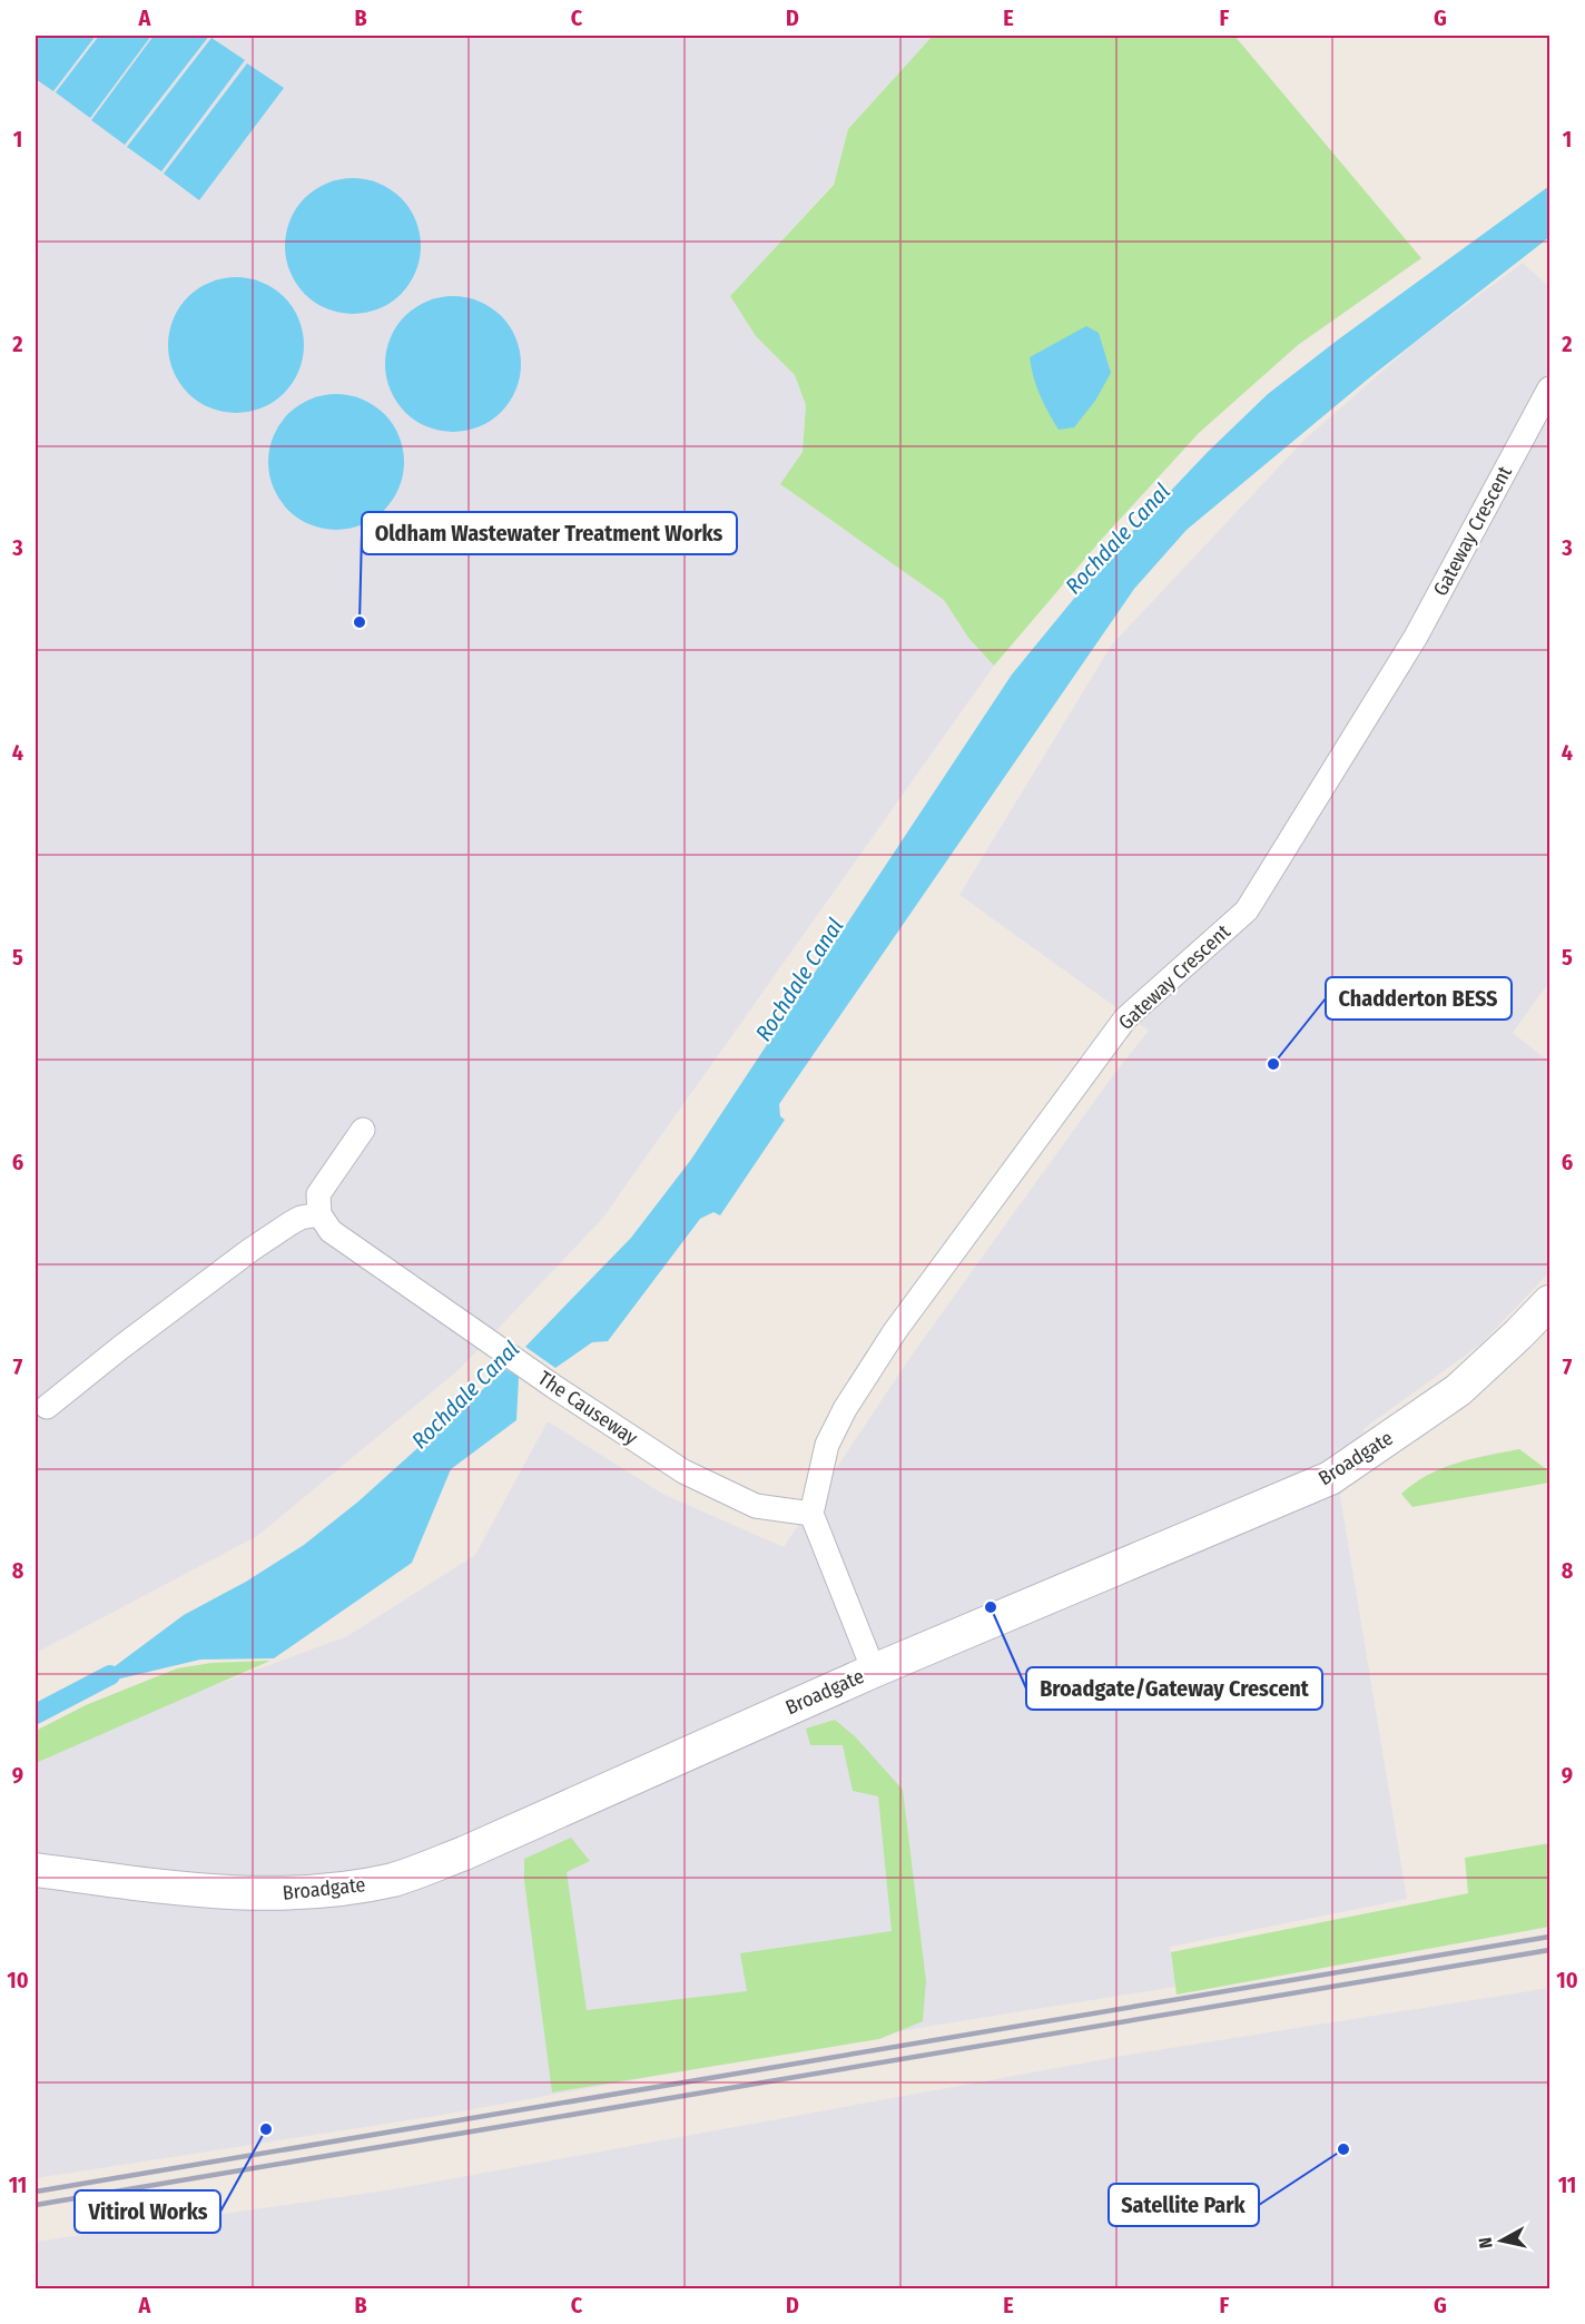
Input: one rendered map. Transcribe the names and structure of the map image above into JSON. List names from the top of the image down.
{
  "streets": {
    "street": ["Gateway Crescent", "The Causeway", "Broadgate"]
  },
  "crossings": [
    ["Gateway Crescent", "The Causeway"]
  ],
  "water": ["Rochdale Canal"],
  "places": [
    "Oldham Wastewater Treatment Works",
    "Chadderton BESS",
    "Broadgate/Gateway Crescent",
    "Vitirol Works",
    "Satellite Park"
  ],
  "north": "left",
  "grid": {
    "columns": [
      "A",
      "B",
      "C",
      "D",
      "E",
      "F",
      "G"
    ],
    "rows": [
      "1",
      "2",
      "3",
      "4",
      "5",
      "6",
      "7",
      "8",
      "9",
      "10",
      "11"
    ]
  }
}
